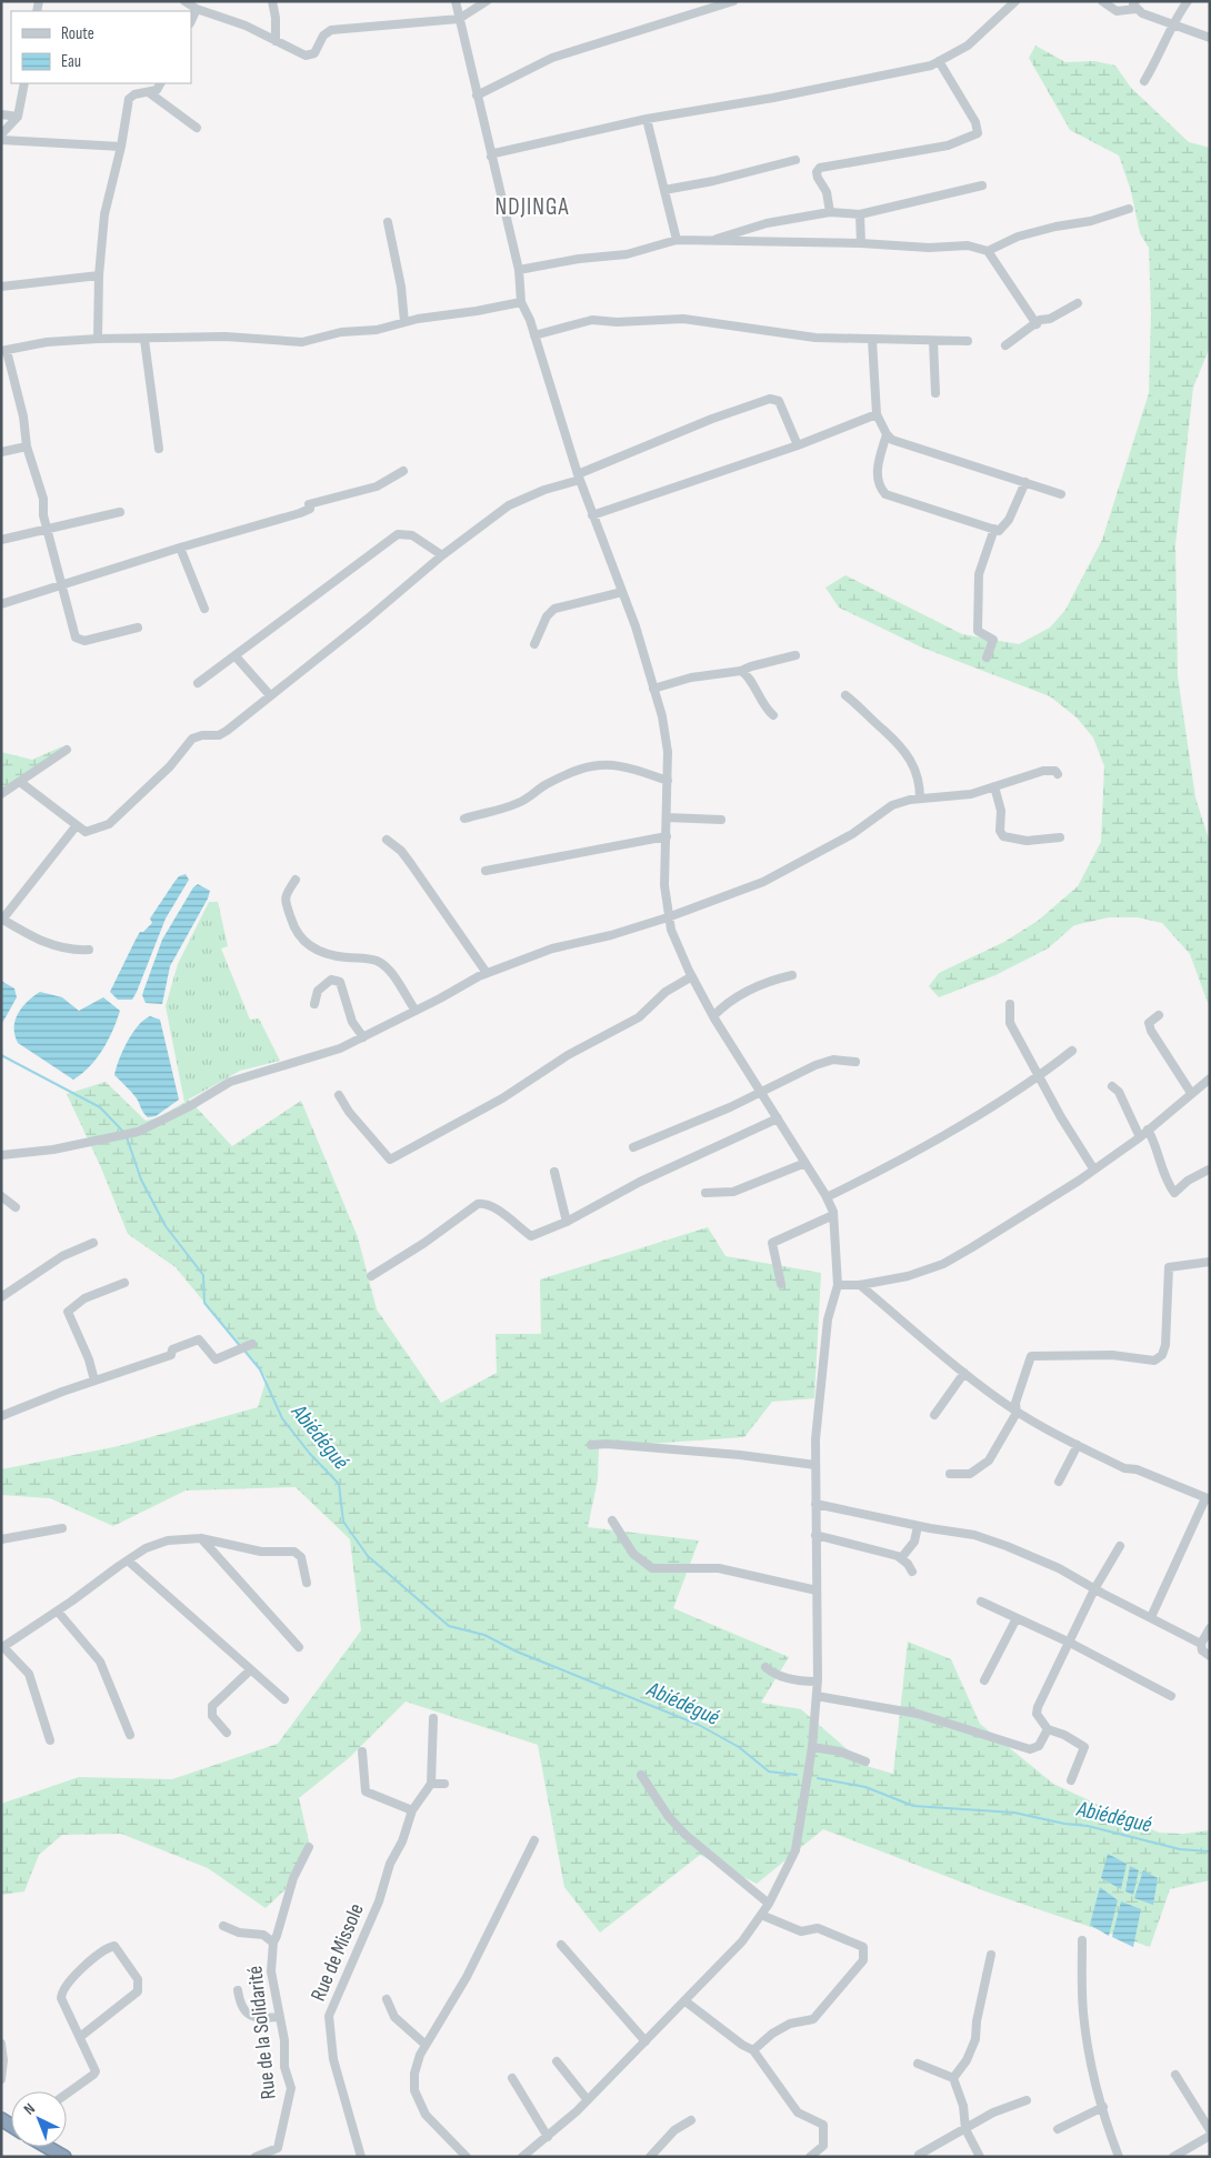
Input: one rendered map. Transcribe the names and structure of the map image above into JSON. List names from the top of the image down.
{
  "streets": {
    "street": ["Rue de Missole", "Rue de la Solidarité"]
  },
  "districts": ["NDJINGA"],
  "water": ["Abiédégué"],
  "legend": ["Route", "Eau"],
  "north": "top left"
}
